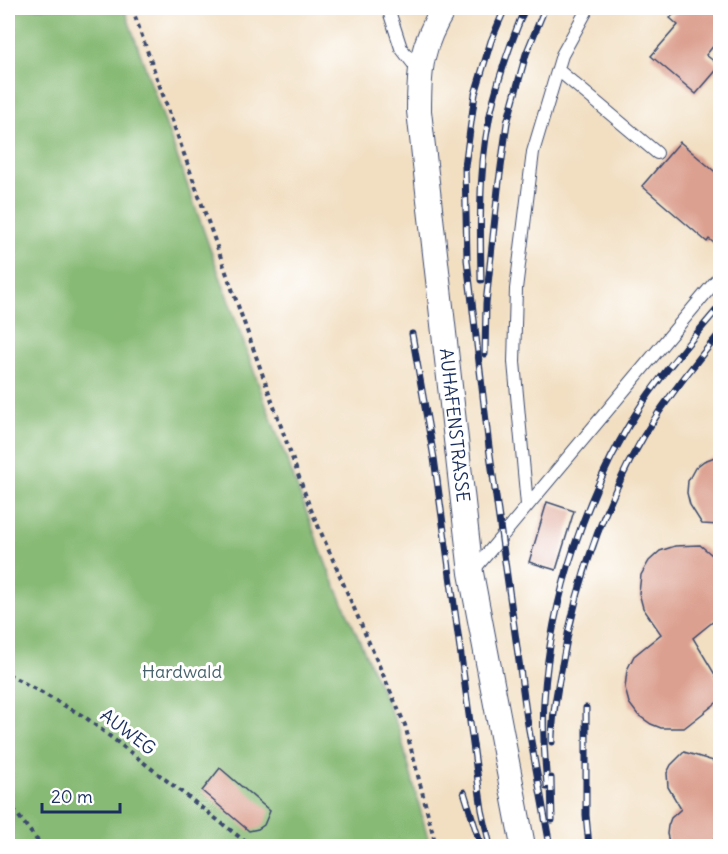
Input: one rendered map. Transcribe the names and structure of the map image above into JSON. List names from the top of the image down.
{
  "streets": {
    "street": ["AUHAFENSTRASSE"],
    "path": ["AUWEG"]
  },
  "parks": ["Hardwald"],
  "scale_bar": "20 m"
}
